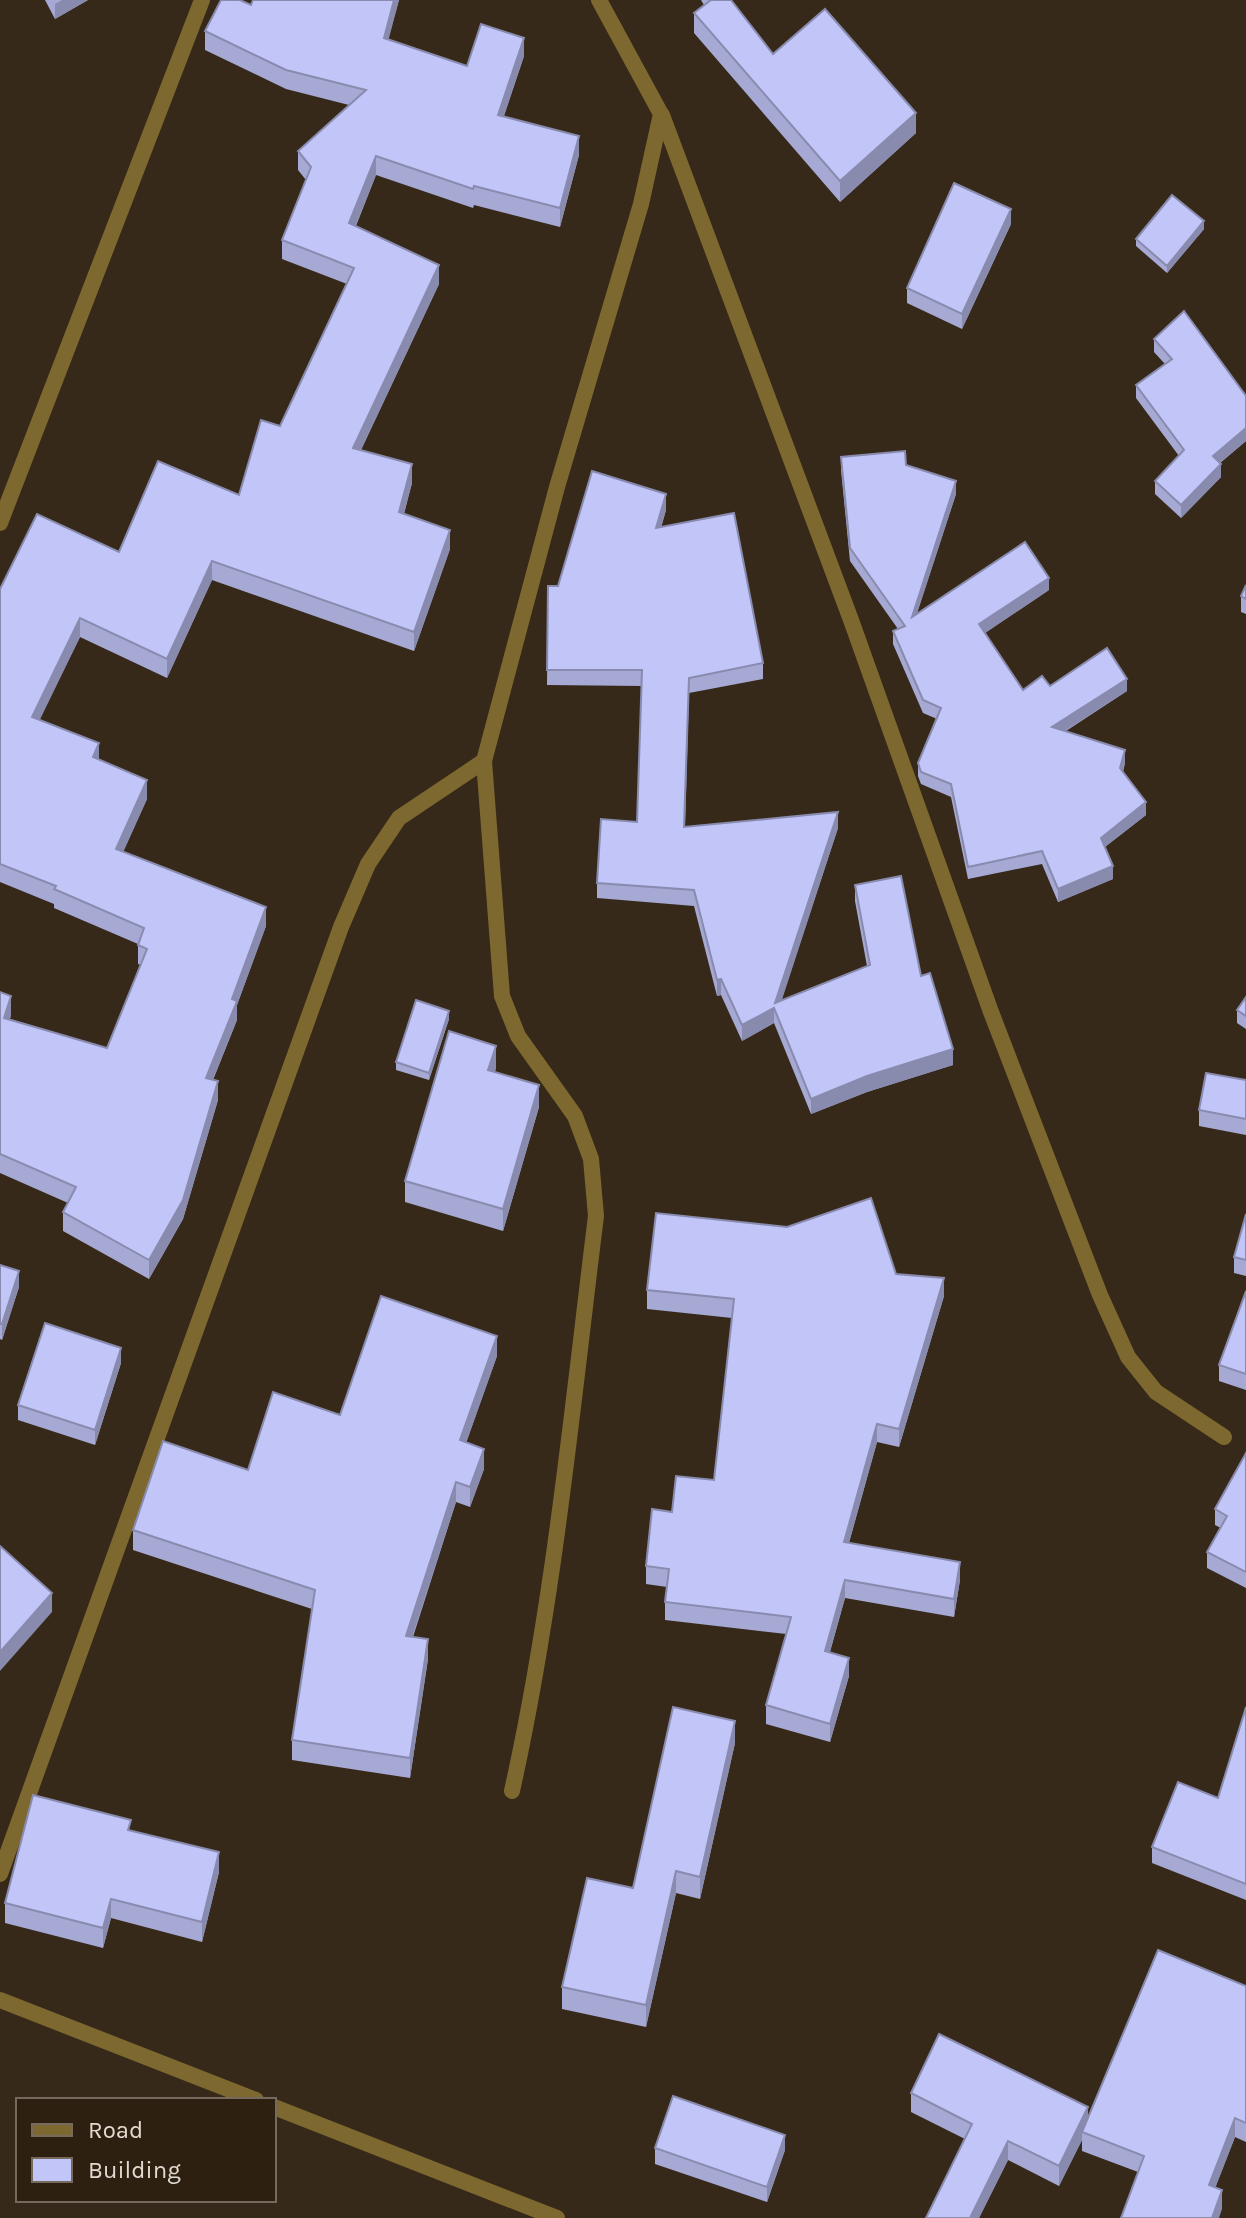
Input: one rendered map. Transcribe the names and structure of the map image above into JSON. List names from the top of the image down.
{
  "legend": ["Road", "Building"]
}
